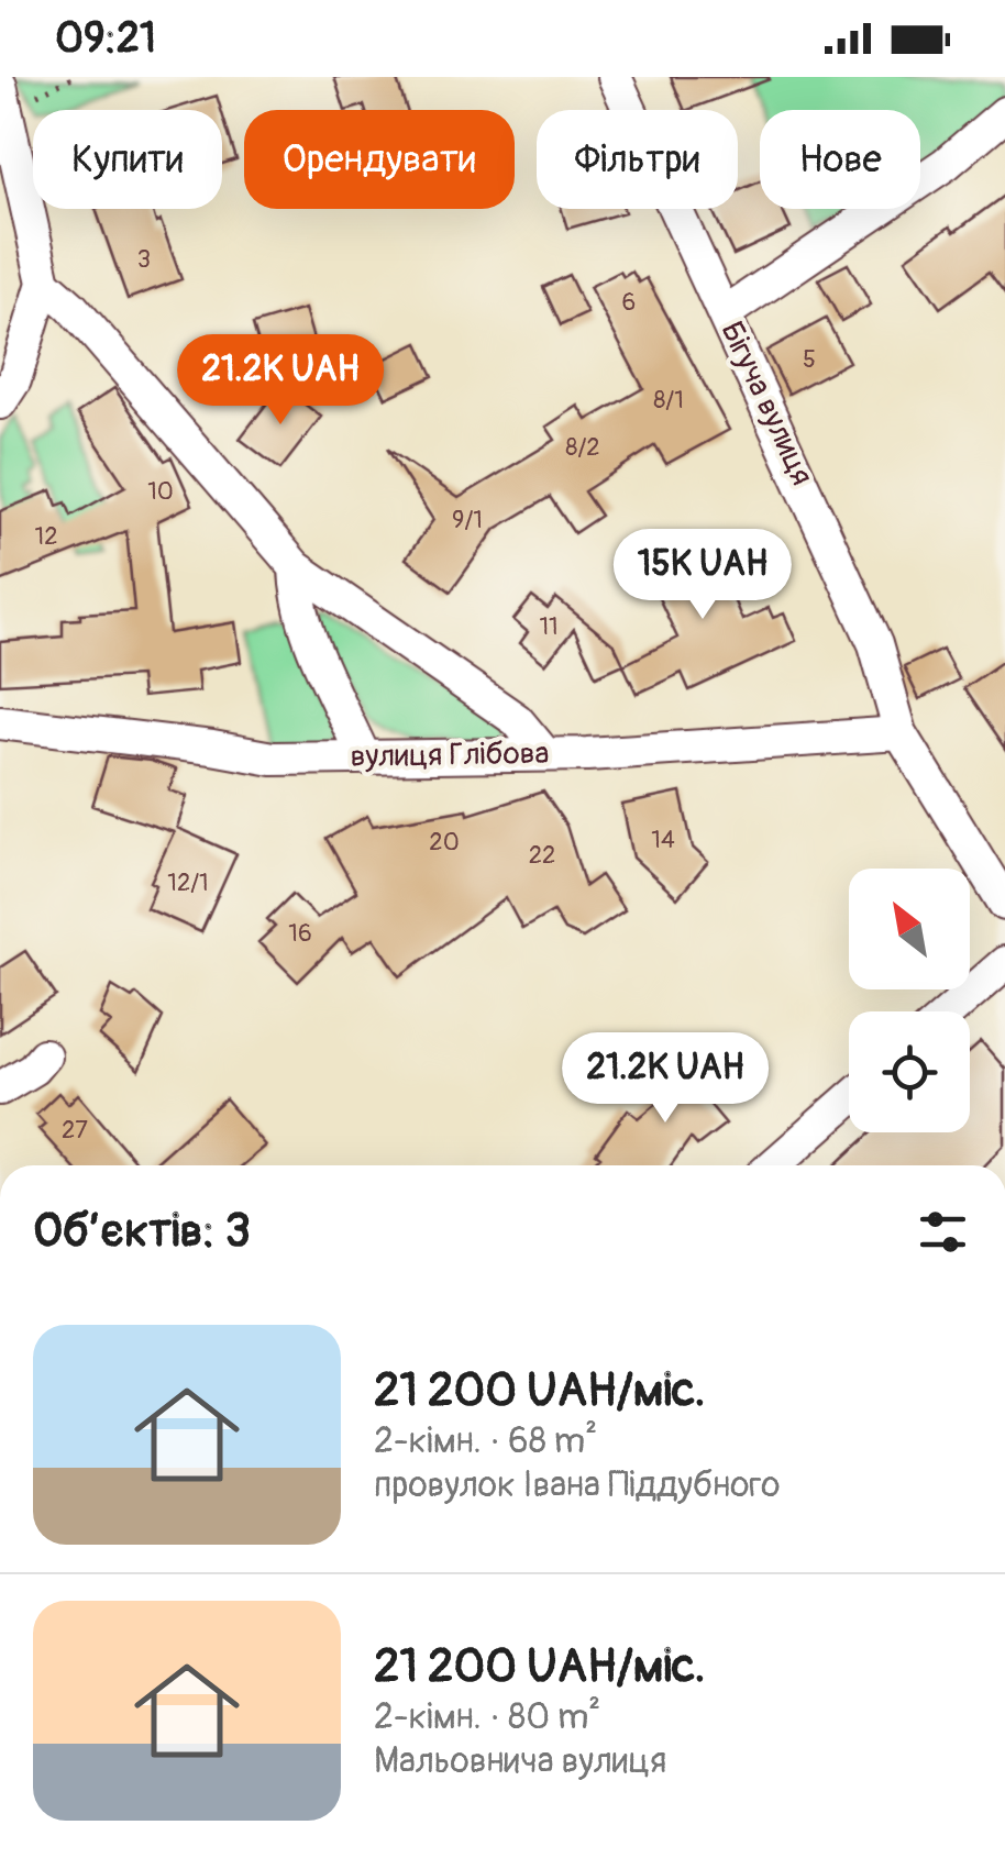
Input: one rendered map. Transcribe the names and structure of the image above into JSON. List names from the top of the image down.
{
  "streets": {
    "street": ["Бігуча вулиця", "вулиця Глібова"]
  },
  "crossings": [
    ["Бігуча вулиця", "вулиця Глібова"]
  ],
  "house_numbers": [
    "3",
    "6",
    "5",
    "8/1",
    "8/2",
    "10",
    "9/1",
    "12",
    "11",
    "14",
    "20",
    "22",
    "12/1",
    "16",
    "27"
  ],
  "north": "top left",
  "page": {
    "status": "09:21",
    "chip": [
      "Купити",
      "Орендувати",
      "Фільтри",
      "Нове"
    ],
    "price": ["21.2K UAH", "15K UAH", "21.2K UAH"],
    "heading": "Об’єктів: 3",
    "list": [
      {
        "name": "21 200 UAH/міс.",
        "note": "2-кімн. · 68 m² · провулок Івана Піддубного"
      },
      {
        "name": "21 200 UAH/міс.",
        "note": "2-кімн. · 80 m² · Мальовнича вулиця"
      }
    ]
  }
}
